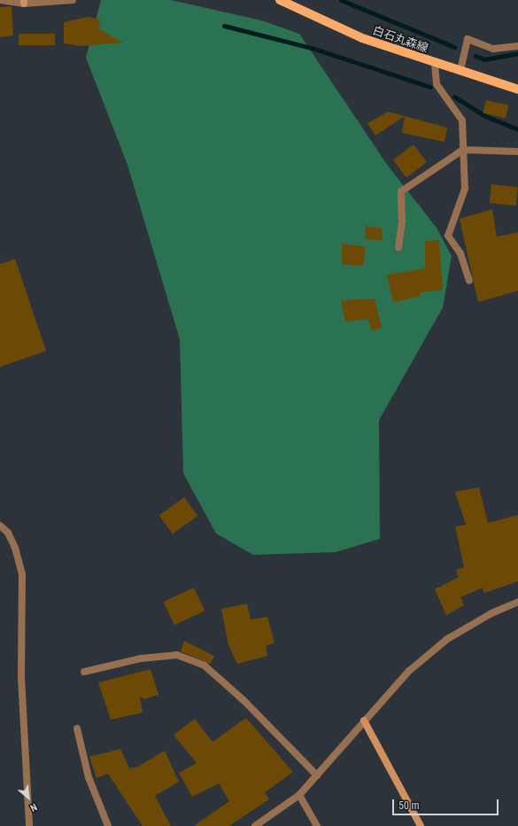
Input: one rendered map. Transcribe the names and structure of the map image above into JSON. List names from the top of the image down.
{
  "streets": {
    "main road": ["白石丸森線"]
  },
  "scale_bar": "50 m",
  "north": "bottom right"
}
